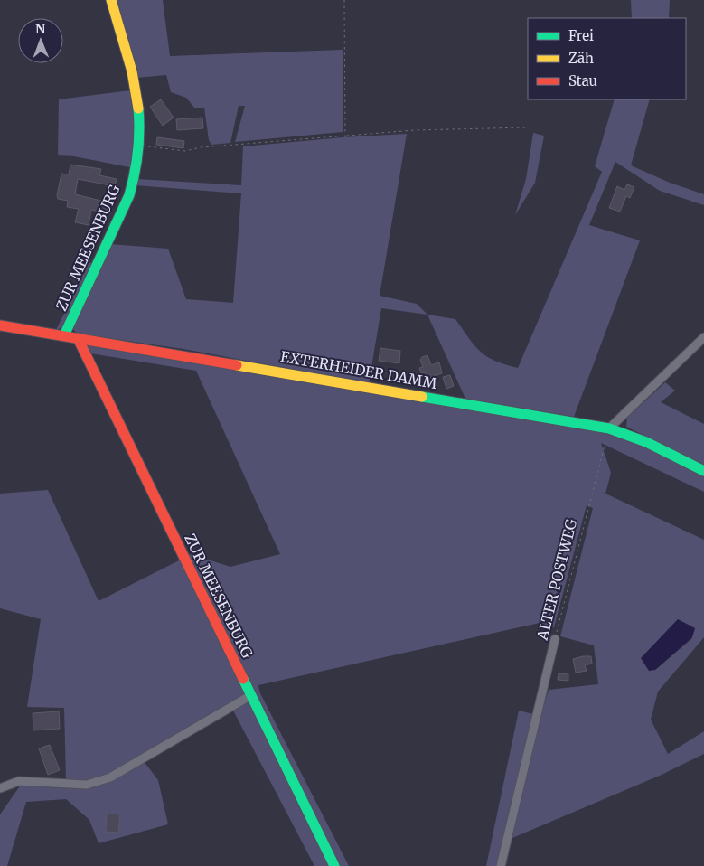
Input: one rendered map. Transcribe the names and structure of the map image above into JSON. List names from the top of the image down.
{
  "streets": {
    "street": ["ZUR MEESENBURG", "EXTERHEIDER DAMM", "ALTER POSTWEG"]
  },
  "crossings": [
    ["ZUR MEESENBURG", "EXTERHEIDER DAMM"],
    ["EXTERHEIDER DAMM", "ALTER POSTWEG"]
  ],
  "legend": ["Frei", "Zäh", "Stau"],
  "north": "top"
}
